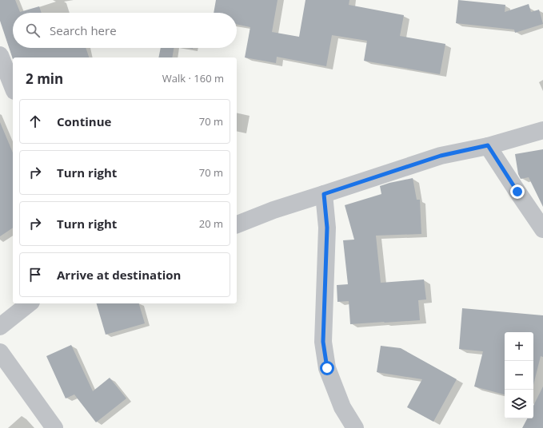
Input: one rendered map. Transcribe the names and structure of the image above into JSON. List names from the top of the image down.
{
  "page": {
    "search": "Search here",
    "heading": ["2 min", "Walk · 160 m"],
    "list": [
      ["Continue", "70 m"],
      ["Turn right", "70 m"],
      ["Turn right", "20 m"],
      "Arrive at destination"
    ],
    "map_buttons": ["+", "−"]
  }
}
